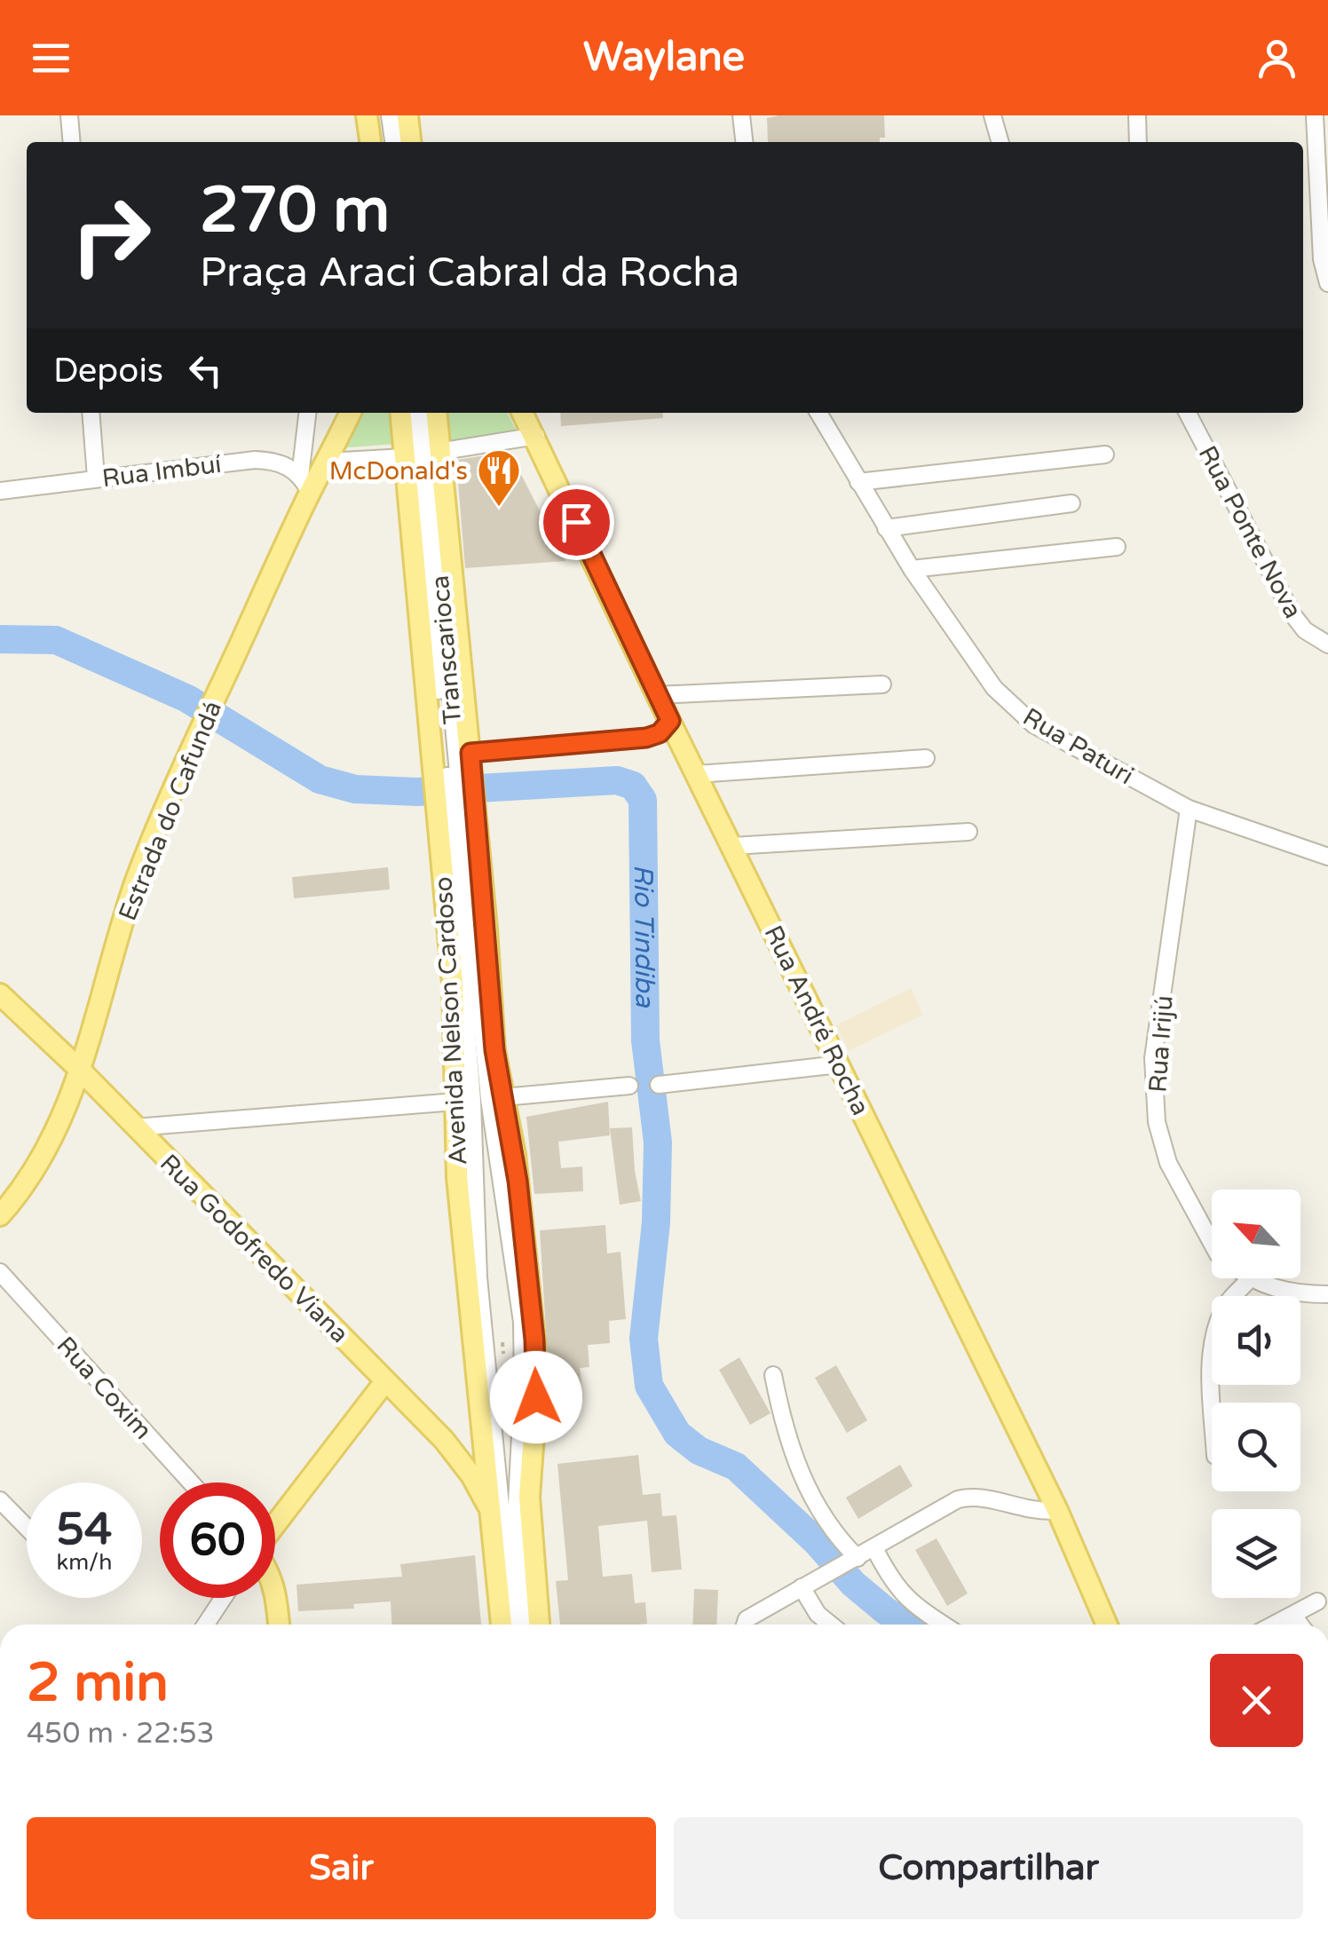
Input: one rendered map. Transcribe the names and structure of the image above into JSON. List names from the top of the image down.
{
  "streets": {
    "main road": [
      "Estrada do Cafundá",
      "Rua André Rocha",
      "Avenida Nelson Cardoso",
      "Rua Godofredo Viana"
    ],
    "street": [
      "Rua Imbuí",
      "Rua Ponte Nova",
      "Rua Paturi",
      "Rua Irijú",
      "Rua Coxim"
    ]
  },
  "crossings": [
    ["Rua Imbuí", "Estrada do Cafundá"],
    ["Rua Paturi", "Rua Irijú"],
    ["Estrada do Cafundá", "Rua Godofredo Viana"],
    ["Avenida Nelson Cardoso", "Rua Godofredo Viana"]
  ],
  "water": ["Rio Tindiba"],
  "places": {
    "restaurant": ["McDonald's"]
  },
  "north": "top left",
  "page": {
    "header": "Waylane",
    "turn": ["270 m", "Praça Araci Cabral da Rocha"],
    "then": "Depois",
    "speed": "54 km/h",
    "limit": "60",
    "heading": ["2 min", "450 m · 22:53"],
    "buttons": ["Sair", "Compartilhar"]
  }
}
